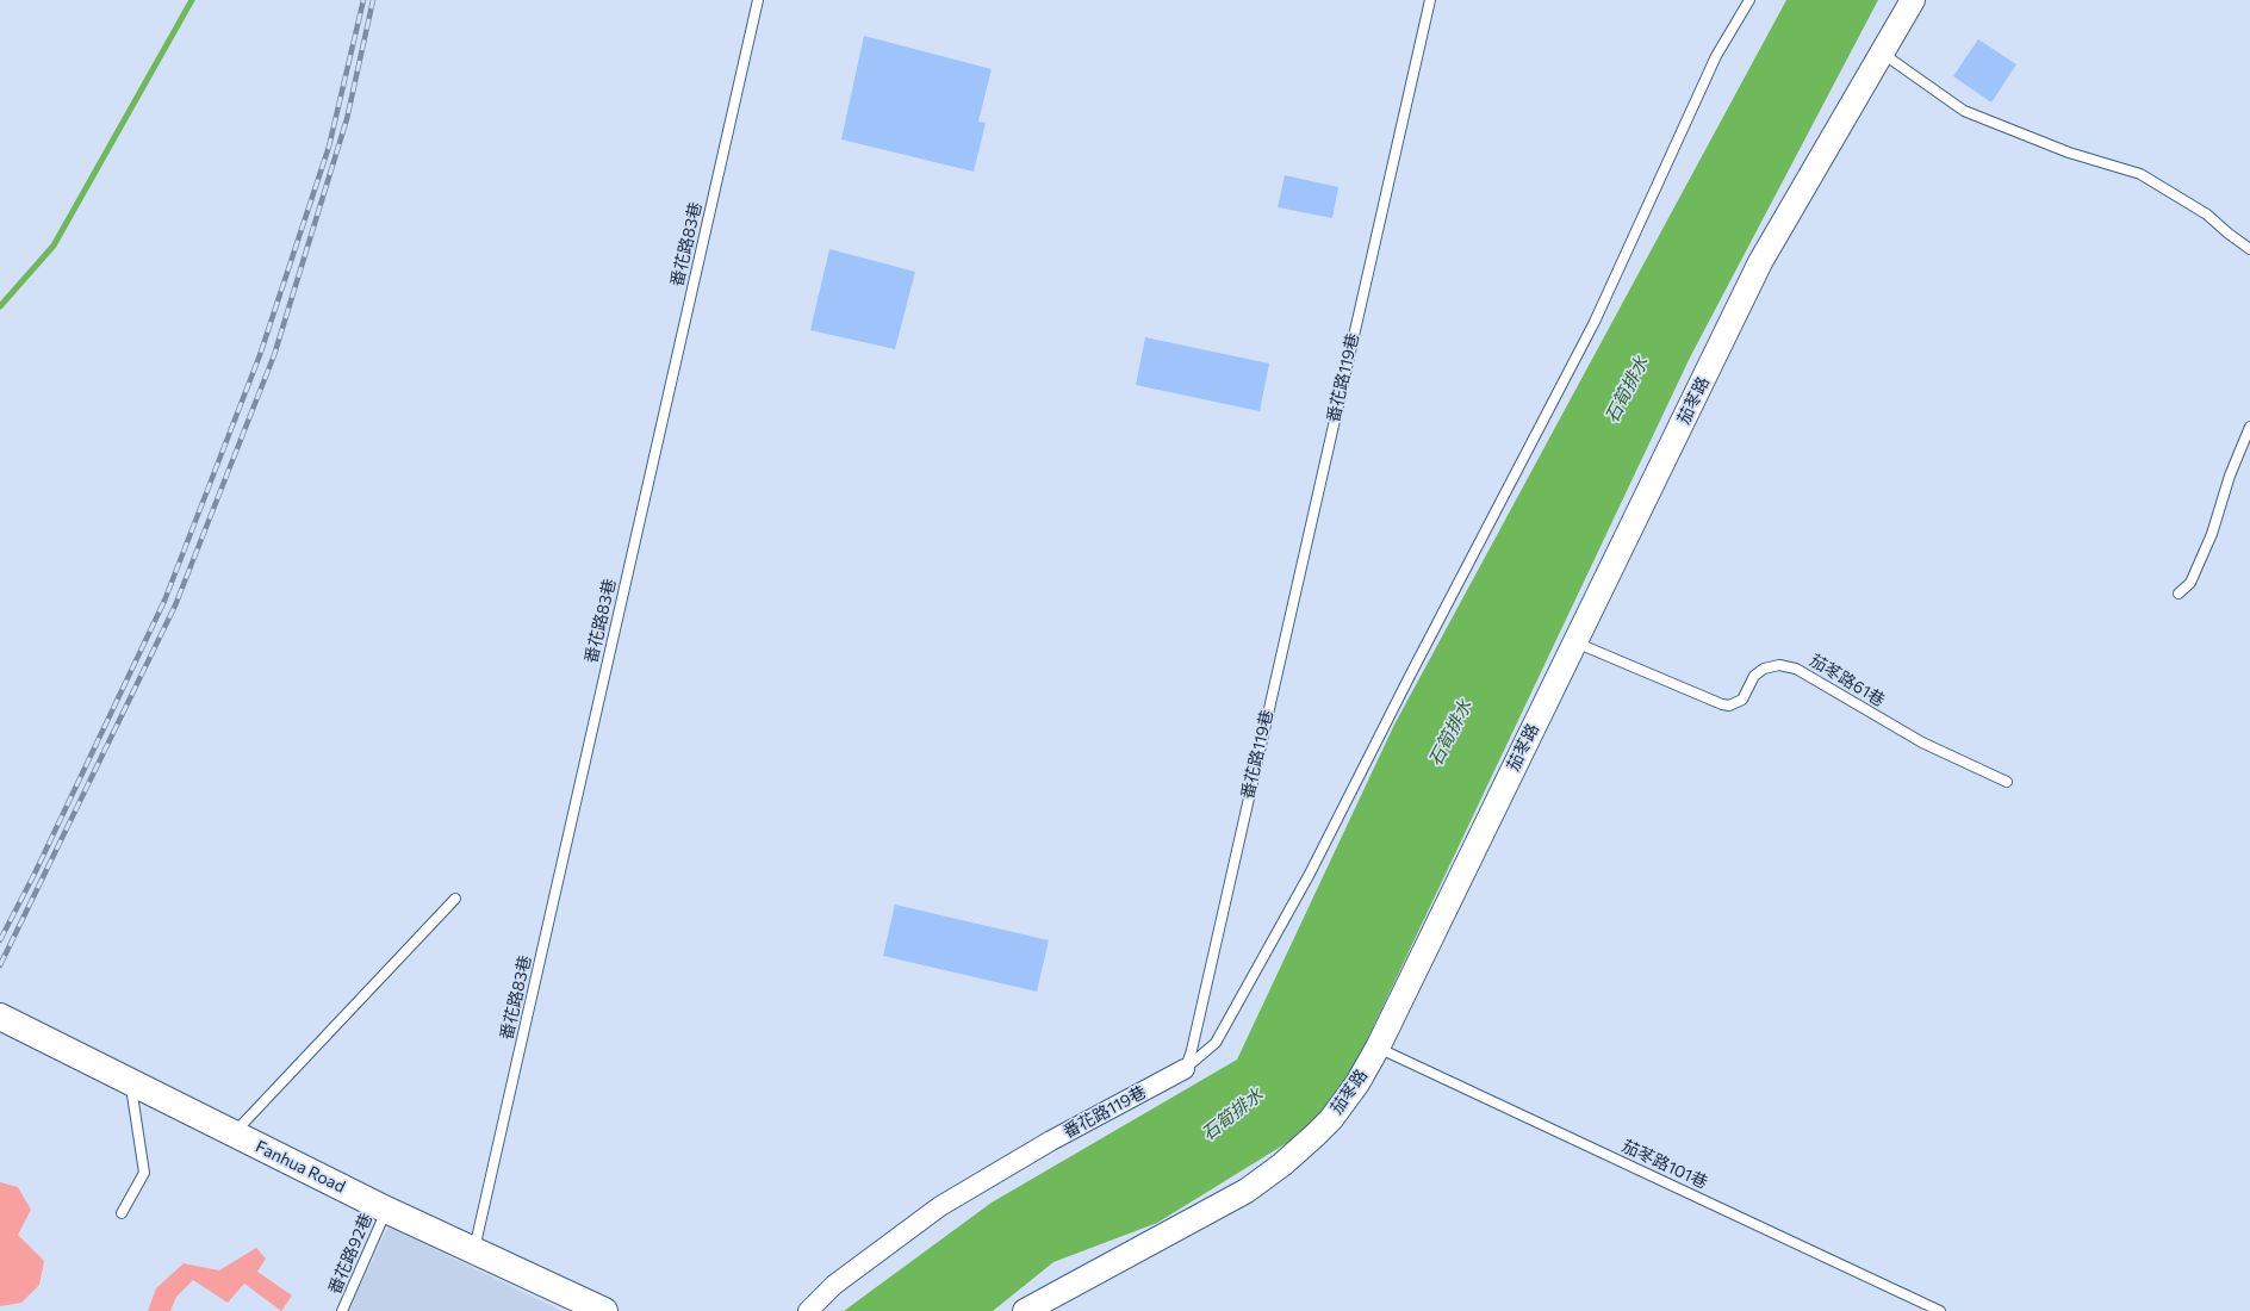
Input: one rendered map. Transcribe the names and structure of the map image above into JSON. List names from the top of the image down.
{
  "streets": {
    "main road": ["Fanhua Road"],
    "street": ["番花路119巷", "茄苳路"],
    "lane": [
      "番花路83巷",
      "茄苳路61巷",
      "茄苳路101巷",
      "番花路92巷"
    ]
  },
  "crossings": [
    ["番花路83巷", "Fanhua Road"],
    ["茄苳路", "茄苳路61巷"],
    ["茄苳路", "茄苳路101巷"],
    ["Fanhua Road", "番花路92巷"]
  ],
  "water": ["石筍排水"]
}
